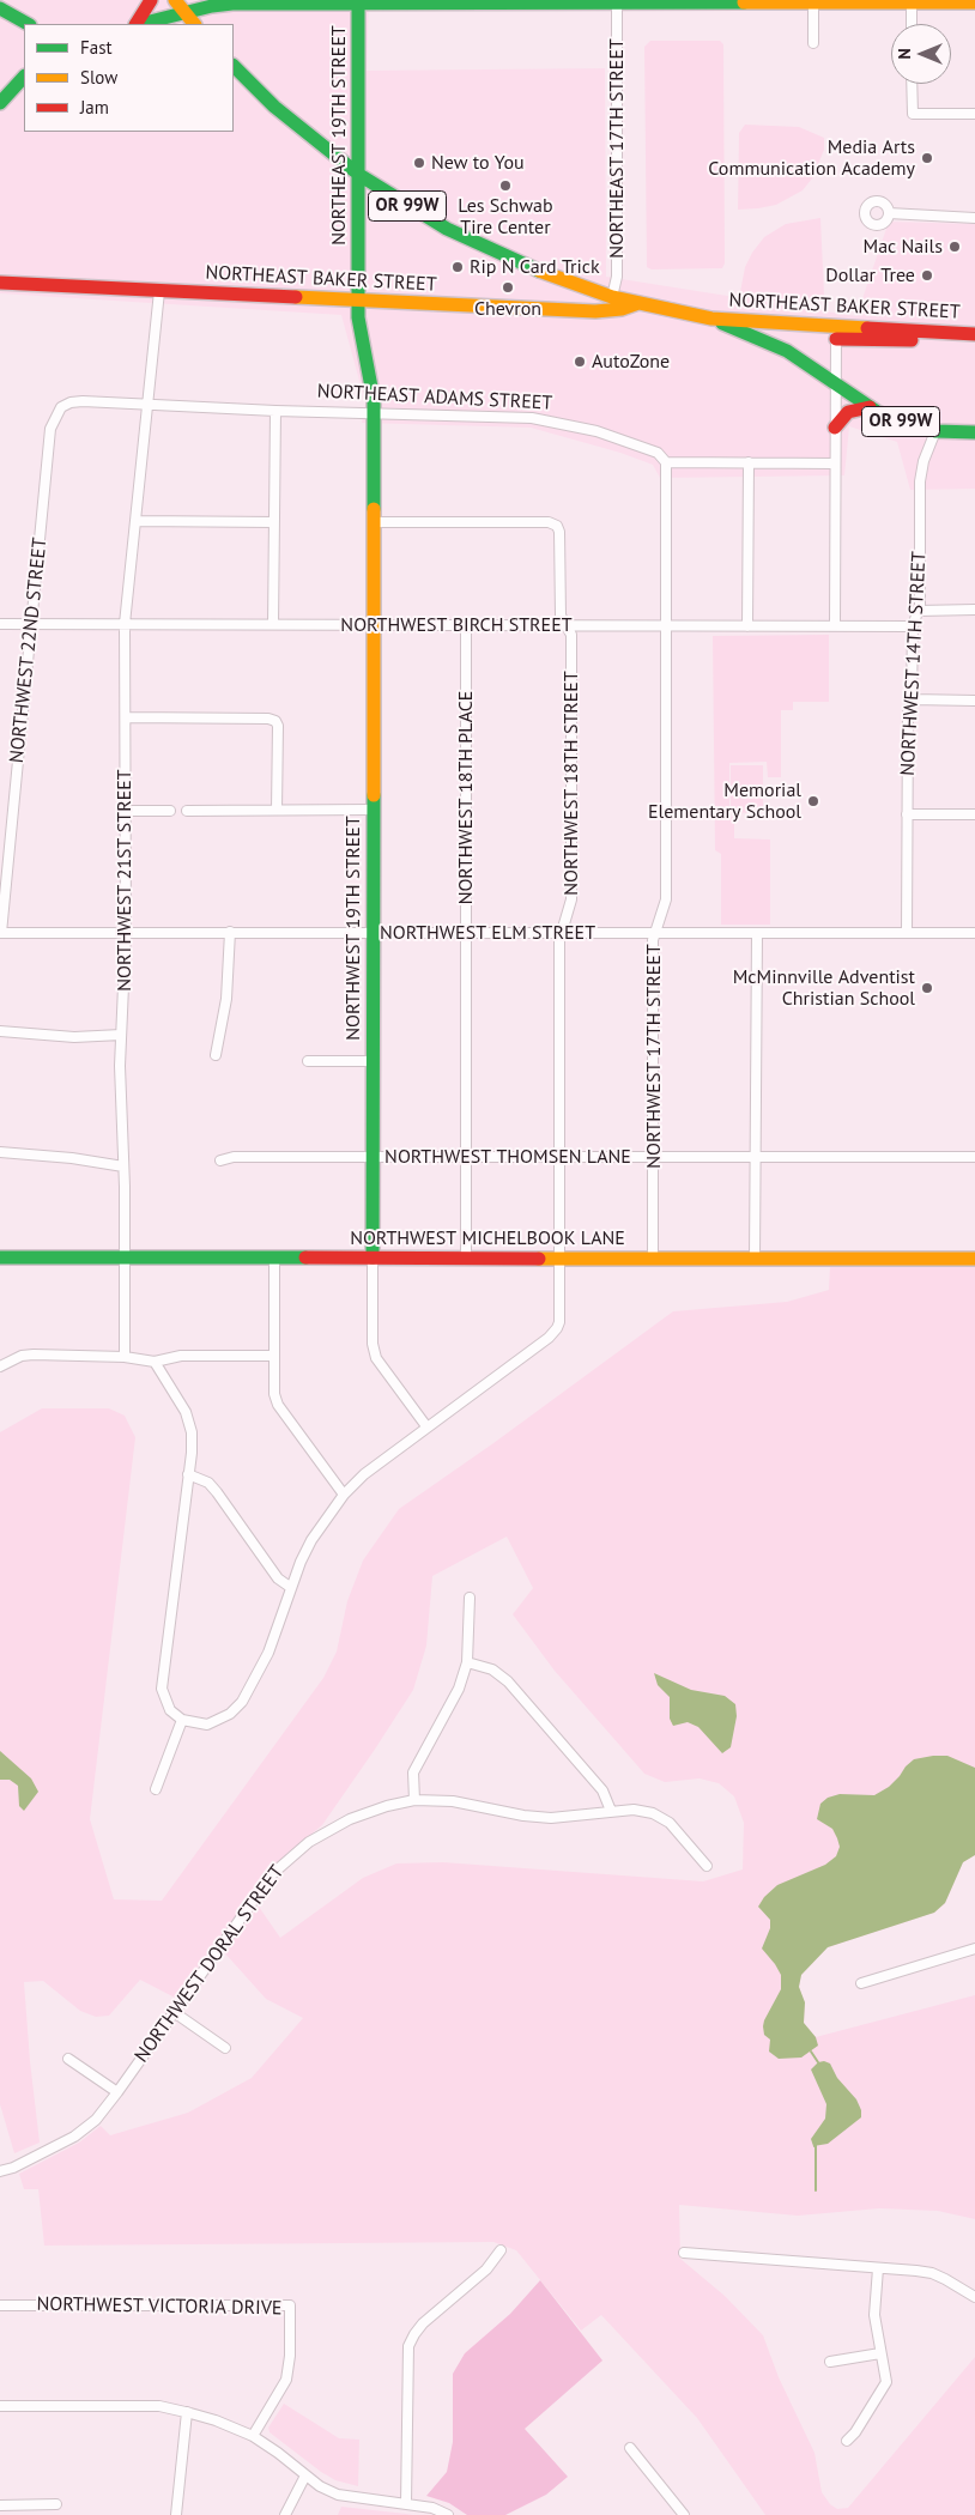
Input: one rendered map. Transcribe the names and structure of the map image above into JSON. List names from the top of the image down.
{
  "streets": {
    "main road": [
      "NORTHEAST 19TH STREET",
      "OR 99W",
      "NORTHEAST BAKER STREET",
      "NORTHWEST 19TH STREET",
      "NORTHWEST MICHELBOOK LANE"
    ],
    "street": [
      "NORTHEAST 17TH STREET",
      "NORTHEAST ADAMS STREET",
      "NORTHWEST BIRCH STREET",
      "NORTHWEST 22ND STREET",
      "NORTHWEST 14TH STREET",
      "NORTHWEST 18TH STREET",
      "NORTHWEST 18TH PLACE",
      "NORTHWEST 21ST STREET",
      "NORTHWEST ELM STREET",
      "NORTHWEST 17TH STREET",
      "NORTHWEST THOMSEN LANE",
      "NORTHWEST DORAL STREET",
      "NORTHWEST VICTORIA DRIVE"
    ]
  },
  "crossings": [
    ["NORTHEAST 19TH STREET", "OR 99W"],
    ["NORTHEAST 19TH STREET", "NORTHEAST BAKER STREET"],
    ["NORTHEAST 19TH STREET", "NORTHEAST ADAMS STREET"],
    ["NORTHEAST 19TH STREET", "NORTHWEST 19TH STREET"],
    ["NORTHEAST 17TH STREET", "OR 99W"],
    ["OR 99W", "NORTHEAST BAKER STREET"],
    ["OR 99W", "NORTHWEST 14TH STREET"],
    ["NORTHEAST BAKER STREET", "NORTHWEST 21ST STREET"],
    ["NORTHEAST ADAMS STREET", "NORTHWEST 22ND STREET"],
    ["NORTHEAST ADAMS STREET", "NORTHWEST 21ST STREET"],
    ["NORTHEAST ADAMS STREET", "NORTHWEST 19TH STREET"],
    ["NORTHEAST ADAMS STREET", "NORTHWEST 17TH STREET"],
    ["NORTHWEST BIRCH STREET", "NORTHWEST 22ND STREET"],
    ["NORTHWEST BIRCH STREET", "NORTHWEST 14TH STREET"],
    ["NORTHWEST BIRCH STREET", "NORTHWEST 18TH STREET"],
    ["NORTHWEST BIRCH STREET", "NORTHWEST 18TH PLACE"],
    ["NORTHWEST BIRCH STREET", "NORTHWEST 21ST STREET"],
    ["NORTHWEST BIRCH STREET", "NORTHWEST 19TH STREET"],
    ["NORTHWEST BIRCH STREET", "NORTHWEST 17TH STREET"],
    ["NORTHWEST 22ND STREET", "NORTHWEST ELM STREET"],
    ["NORTHWEST 14TH STREET", "NORTHWEST ELM STREET"],
    ["NORTHWEST 18TH STREET", "NORTHWEST 19TH STREET"],
    ["NORTHWEST 18TH STREET", "NORTHWEST ELM STREET"],
    ["NORTHWEST 18TH STREET", "NORTHWEST THOMSEN LANE"],
    ["NORTHWEST 18TH STREET", "NORTHWEST MICHELBOOK LANE"],
    ["NORTHWEST 18TH PLACE", "NORTHWEST ELM STREET"],
    ["NORTHWEST 18TH PLACE", "NORTHWEST THOMSEN LANE"],
    ["NORTHWEST 18TH PLACE", "NORTHWEST MICHELBOOK LANE"],
    ["NORTHWEST 21ST STREET", "NORTHWEST ELM STREET"],
    ["NORTHWEST 21ST STREET", "NORTHWEST MICHELBOOK LANE"],
    ["NORTHWEST 19TH STREET", "NORTHWEST ELM STREET"],
    ["NORTHWEST 19TH STREET", "NORTHWEST THOMSEN LANE"],
    ["NORTHWEST 19TH STREET", "NORTHWEST MICHELBOOK LANE"],
    ["NORTHWEST ELM STREET", "NORTHWEST 17TH STREET"],
    ["NORTHWEST 17TH STREET", "NORTHWEST THOMSEN LANE"],
    ["NORTHWEST 17TH STREET", "NORTHWEST MICHELBOOK LANE"]
  ],
  "places": [
    "Media Arts Communication Academy",
    "New to You",
    "Les Schwab Tire Center",
    "Mac Nails",
    "Rip N Card Trick",
    "Dollar Tree",
    "Chevron",
    "AutoZone",
    "Memorial Elementary School",
    "McMinnville Adventist Christian School"
  ],
  "legend": ["Fast", "Slow", "Jam"],
  "north": "left"
}
